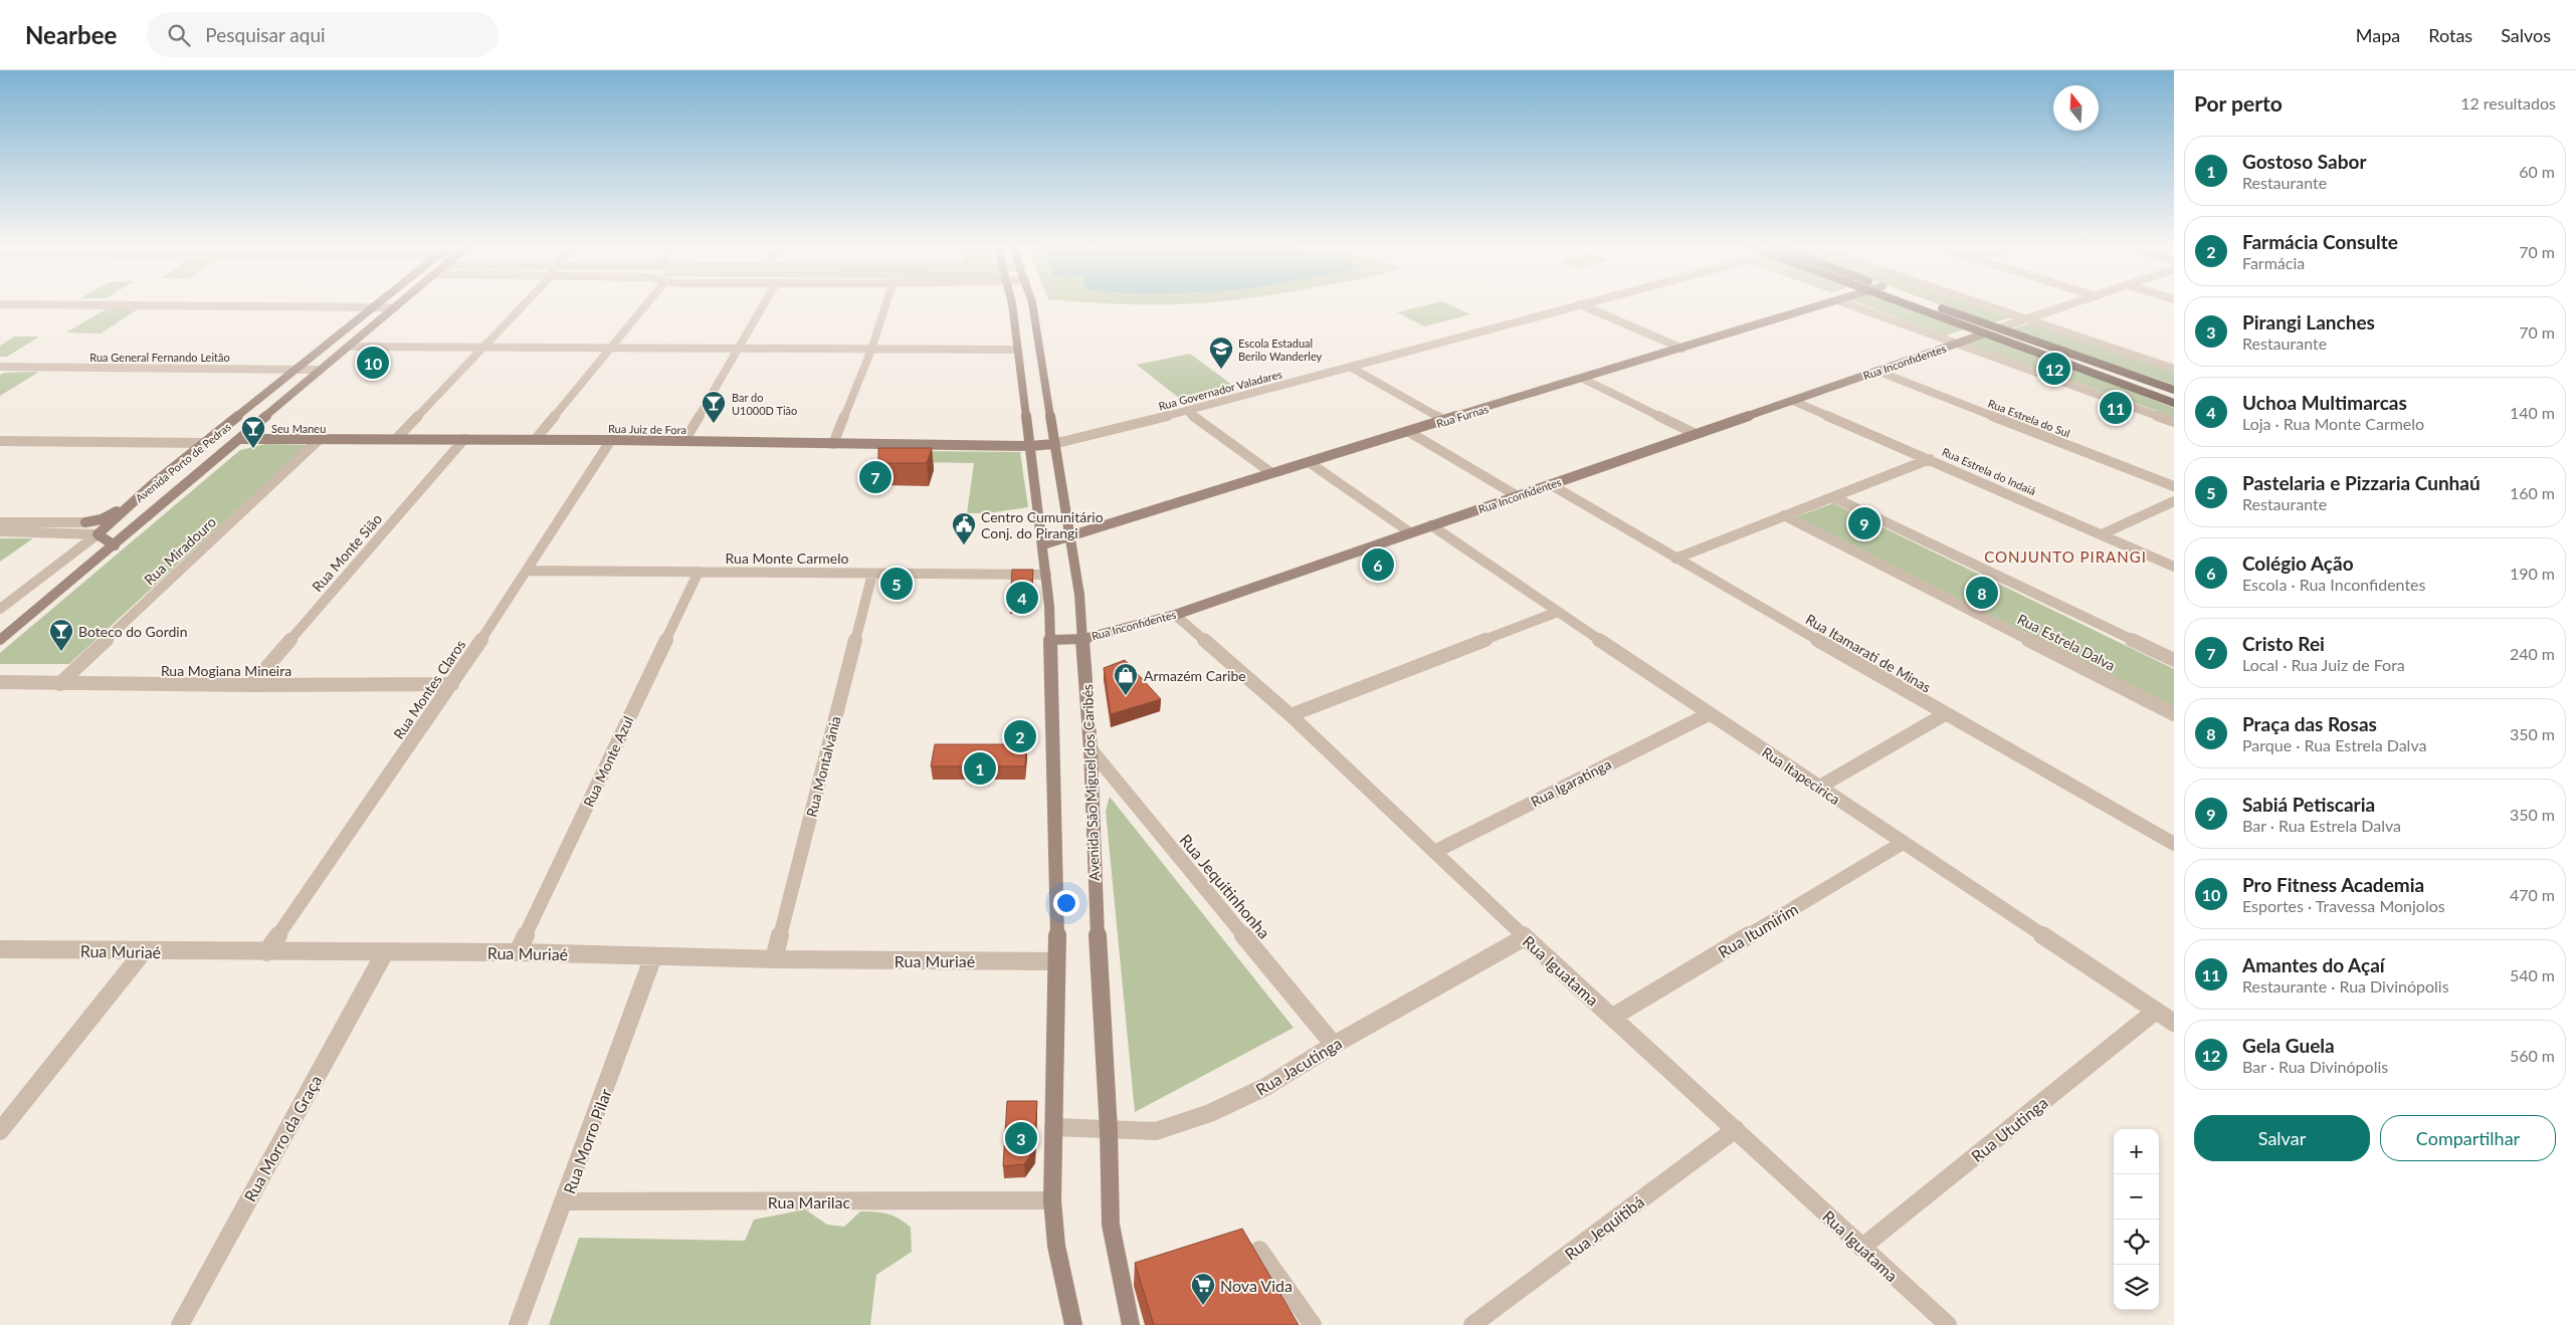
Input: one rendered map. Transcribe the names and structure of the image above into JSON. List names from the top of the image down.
{
  "streets": {
    "main road": [
      "Rua Inconfidentes",
      "Rua Furnas",
      "Rua Juiz de Fora",
      "Avenida Porto de Pedras",
      "Avenida São Miguel dos Caribés"
    ],
    "street": [
      "Rua General Fernando Leitão",
      "Rua Governador Valadares",
      "Rua Estrela do Sul",
      "Rua Estrela do Indaiá",
      "Rua Miradouro",
      "Rua Monte Sião",
      "Rua Monte Carmelo",
      "Rua Estrela Dalva",
      "Rua Itamarati de Minas",
      "Rua Mogiana Mineira",
      "Rua Montes Claros",
      "Rua Monte Azul",
      "Rua Montalvânia",
      "Rua Itapecirica",
      "Rua Igaratinga",
      "Rua Jequitinhonha",
      "Rua Itumirim",
      "Rua Muriaé",
      "Rua Iguatama",
      "Rua Jacutinga",
      "Rua Ututinga",
      "Rua Morro da Graça",
      "Rua Morro Pilar",
      "Rua Marilac",
      "Rua Jequitibá"
    ]
  },
  "crossings": [
    ["Rua General Fernando Leitão", "Avenida Porto de Pedras"],
    ["Rua Inconfidentes", "Rua Estrela do Sul"],
    ["Rua Inconfidentes", "Rua Estrela do Indaiá"],
    ["Rua Inconfidentes", "Rua Itamarati de Minas"],
    ["Rua Inconfidentes", "Rua Itapecirica"],
    ["Rua Inconfidentes", "Avenida São Miguel dos Caribés"],
    ["Rua Inconfidentes", "Rua Iguatama"],
    ["Rua Governador Valadares", "Rua Juiz de Fora"],
    ["Rua Governador Valadares", "Avenida São Miguel dos Caribés"],
    ["Rua Furnas", "Avenida São Miguel dos Caribés"],
    ["Rua Juiz de Fora", "Avenida Porto de Pedras"],
    ["Rua Juiz de Fora", "Rua Miradouro"],
    ["Rua Juiz de Fora", "Rua Monte Sião"],
    ["Rua Juiz de Fora", "Rua Montes Claros"],
    ["Rua Juiz de Fora", "Avenida São Miguel dos Caribés"],
    ["Rua Miradouro", "Rua Mogiana Mineira"],
    ["Rua Monte Sião", "Rua Mogiana Mineira"],
    ["Rua Monte Carmelo", "Rua Montes Claros"],
    ["Rua Monte Carmelo", "Rua Monte Azul"],
    ["Rua Monte Carmelo", "Rua Montalvânia"],
    ["Rua Mogiana Mineira", "Rua Montes Claros"],
    ["Rua Montes Claros", "Rua Muriaé"],
    ["Rua Monte Azul", "Rua Muriaé"],
    ["Rua Montalvânia", "Rua Muriaé"],
    ["Rua Itapecirica", "Rua Igaratinga"],
    ["Rua Itapecirica", "Rua Itumirim"],
    ["Rua Itapecirica", "Rua Ututinga"],
    ["Avenida São Miguel dos Caribés", "Rua Jequitinhonha"],
    ["Avenida São Miguel dos Caribés", "Rua Jacutinga"],
    ["Rua Igaratinga", "Rua Iguatama"],
    ["Rua Jequitinhonha", "Rua Jacutinga"],
    ["Rua Itumirim", "Rua Iguatama"],
    ["Rua Muriaé", "Rua Morro da Graça"],
    ["Rua Muriaé", "Rua Morro Pilar"],
    ["Rua Iguatama", "Rua Jacutinga"],
    ["Rua Iguatama", "Rua Ututinga"],
    ["Rua Iguatama", "Rua Jequitibá"],
    ["Rua Morro Pilar", "Rua Marilac"]
  ],
  "districts": ["CONJUNTO PIRANGI"],
  "places": {
    "school or university": ["Escola Estadual Berilo Wanderley"],
    "bar": ["Bar do U1000D Tião", "Seu Maneu", "Boteco do Gordin"],
    "public building": ["Centro Cumunitário Conj. do Pirangi"],
    "shop": ["Armazém Caribe"],
    "supermarket": ["Nova Vida"]
  },
  "north": "top",
  "page": {
    "header": "Nearbee",
    "search": "Pesquisar aqui",
    "nav": ["Mapa", "Rotas", "Salvos"],
    "heading": ["Por perto", "12 resultados"],
    "list": [
      {
        "mark": "1",
        "name": "Gostoso Sabor",
        "note": "Restaurante",
        "value": "60 m"
      },
      {
        "mark": "2",
        "name": "Farmácia Consulte",
        "note": "Farmácia",
        "value": "70 m"
      },
      {
        "mark": "3",
        "name": "Pirangi Lanches",
        "note": "Restaurante",
        "value": "70 m"
      },
      {
        "mark": "4",
        "name": "Uchoa Multimarcas",
        "note": "Loja · Rua Monte Carmelo",
        "value": "140 m"
      },
      {
        "mark": "5",
        "name": "Pastelaria e Pizzaria Cunhaú",
        "note": "Restaurante",
        "value": "160 m"
      },
      {
        "mark": "6",
        "name": "Colégio Ação",
        "note": "Escola · Rua Inconfidentes",
        "value": "190 m"
      },
      {
        "mark": "7",
        "name": "Cristo Rei",
        "note": "Local · Rua Juiz de Fora",
        "value": "240 m"
      },
      {
        "mark": "8",
        "name": "Praça das Rosas",
        "note": "Parque · Rua Estrela Dalva",
        "value": "350 m"
      },
      {
        "mark": "9",
        "name": "Sabiá Petiscaria",
        "note": "Bar · Rua Estrela Dalva",
        "value": "350 m"
      },
      {
        "mark": "10",
        "name": "Pro Fitness Academia",
        "note": "Esportes · Travessa Monjolos",
        "value": "470 m"
      },
      {
        "mark": "11",
        "name": "Amantes do Açaí",
        "note": "Restaurante · Rua Divinópolis",
        "value": "540 m"
      },
      {
        "mark": "12",
        "name": "Gela Guela",
        "note": "Bar · Rua Divinópolis",
        "value": "560 m"
      }
    ],
    "pins": [
      "10",
      "12",
      "11",
      "7",
      "9",
      "6",
      "5",
      "8",
      "4",
      "2",
      "1",
      "3"
    ],
    "buttons": ["Salvar", "Compartilhar"],
    "map_buttons": ["+", "−"]
  }
}
